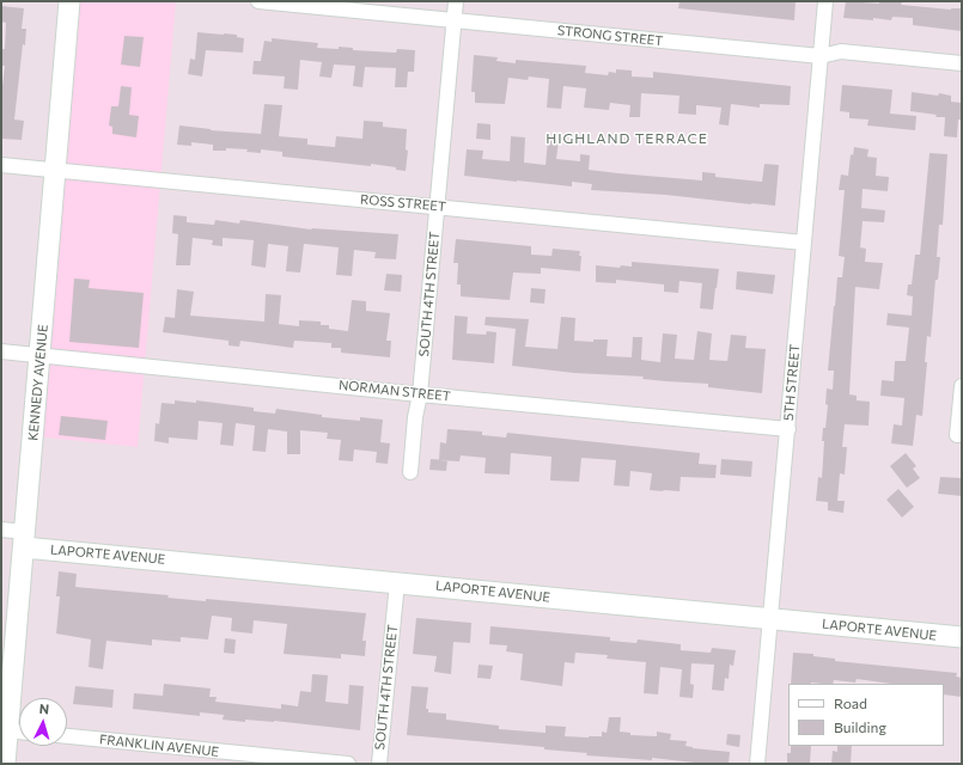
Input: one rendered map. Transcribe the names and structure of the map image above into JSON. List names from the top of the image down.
{
  "streets": {
    "street": [
      "STRONG STREET",
      "ROSS STREET",
      "SOUTH 4TH STREET",
      "KENNEDY AVENUE",
      "5TH STREET",
      "NORMAN STREET",
      "LAPORTE AVENUE",
      "FRANKLIN AVENUE"
    ]
  },
  "crossings": [
    ["STRONG STREET", "SOUTH 4TH STREET"],
    ["STRONG STREET", "5TH STREET"],
    ["ROSS STREET", "SOUTH 4TH STREET"],
    ["ROSS STREET", "KENNEDY AVENUE"],
    ["ROSS STREET", "5TH STREET"],
    ["SOUTH 4TH STREET", "NORMAN STREET"],
    ["SOUTH 4TH STREET", "LAPORTE AVENUE"],
    ["KENNEDY AVENUE", "NORMAN STREET"],
    ["KENNEDY AVENUE", "LAPORTE AVENUE"],
    ["5TH STREET", "NORMAN STREET"],
    ["5TH STREET", "LAPORTE AVENUE"]
  ],
  "districts": ["HIGHLAND TERRACE"],
  "legend": ["Road", "Building"],
  "north": "top"
}
